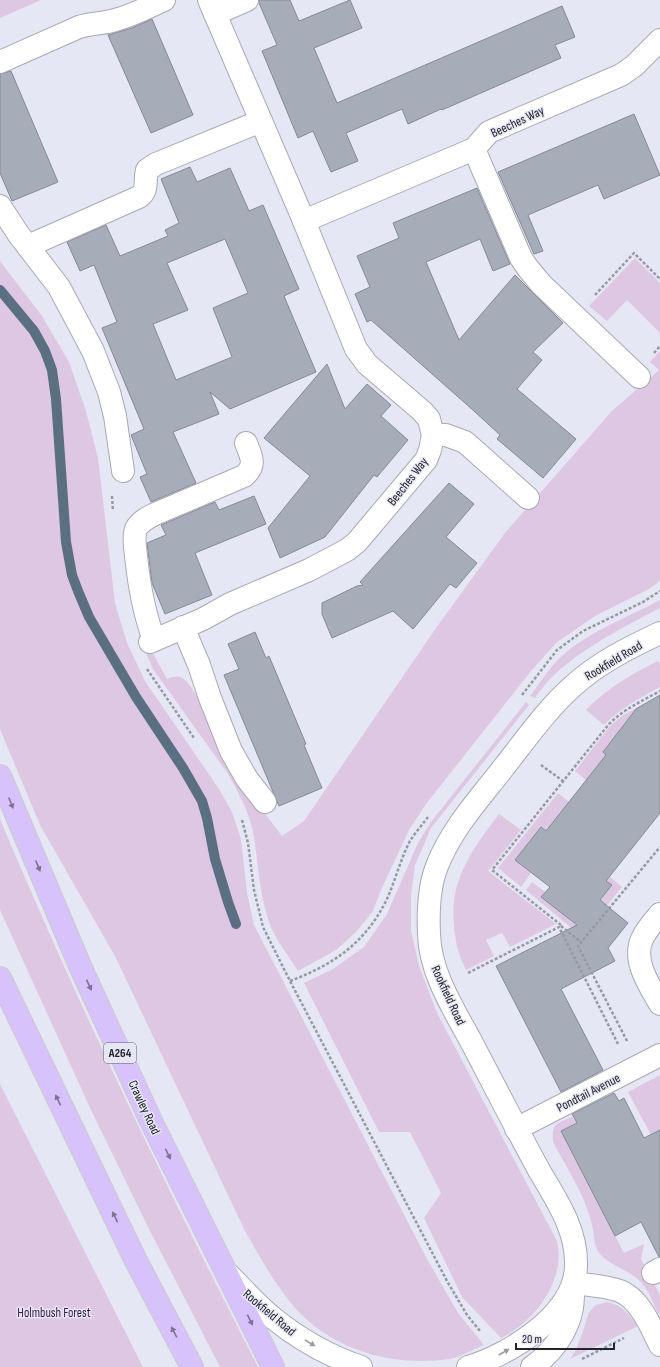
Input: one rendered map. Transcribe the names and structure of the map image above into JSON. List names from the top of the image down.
{
  "streets": {
    "highway": ["A264", "Crawley Road"],
    "street": ["Beeches Way", "Rookfield Road", "Pondtail Avenue"]
  },
  "crossings": [
    ["Rookfield Road", "Pondtail Avenue"],
    ["Rookfield Road", "Crawley Road"]
  ],
  "parks": ["Holmbush Forest"],
  "scale_bar": "20 m"
}
